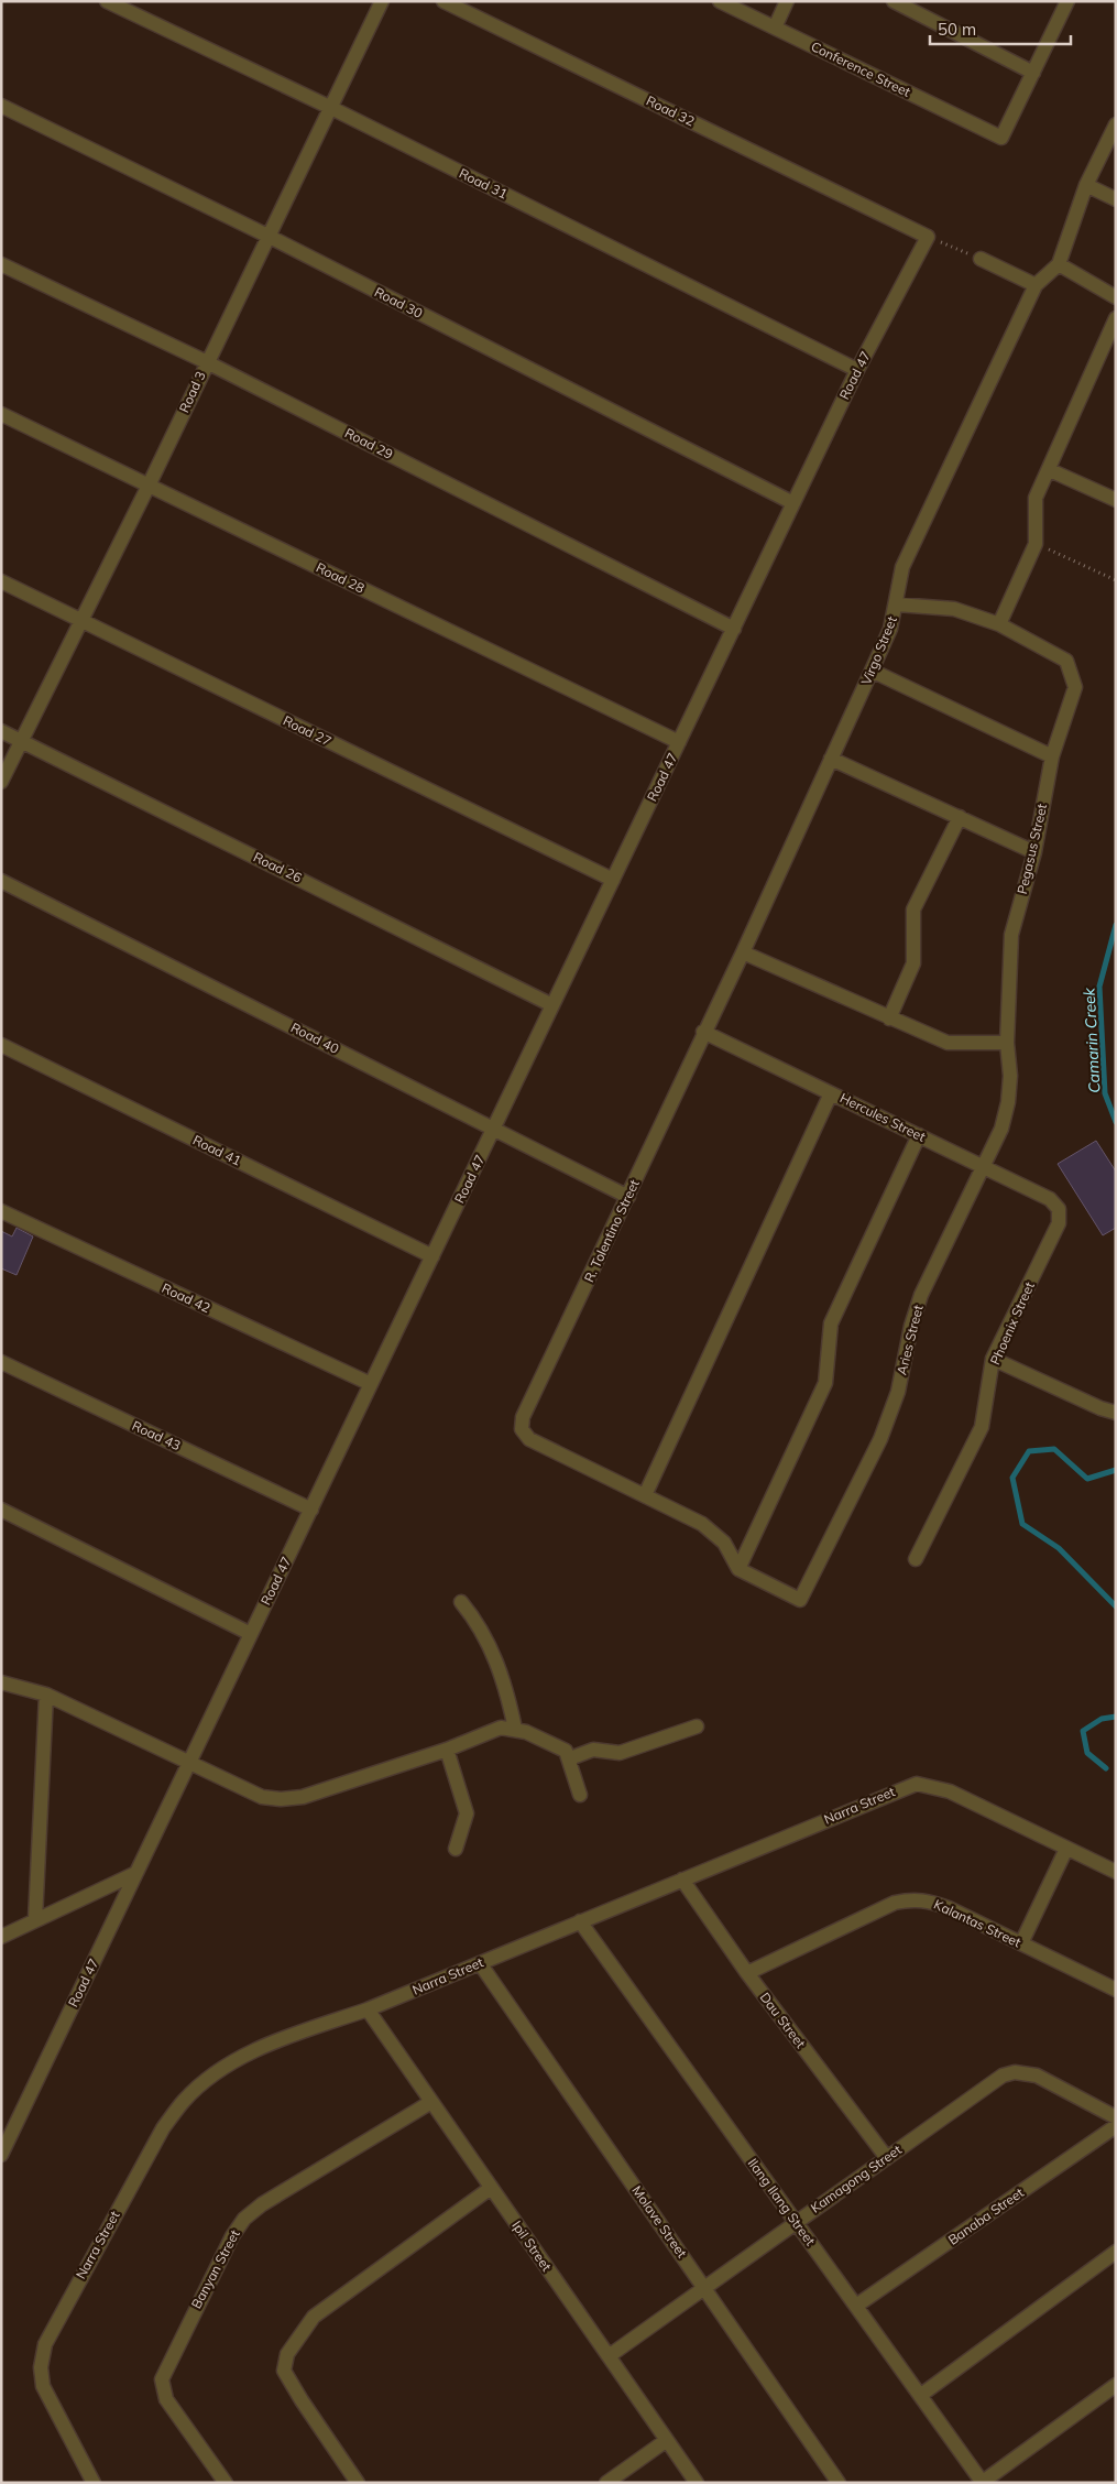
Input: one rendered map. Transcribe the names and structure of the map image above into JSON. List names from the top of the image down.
{
  "streets": {
    "street": [
      "Conference Street",
      "Road 32",
      "Road 31",
      "Road 30",
      "Road 47",
      "Road 3",
      "Road 29",
      "Road 28",
      "Virgo Street",
      "Road 27",
      "Pegasus Street",
      "Road 26",
      "Road 40",
      "Hercules Street",
      "Road 41",
      "R. Tolentino Street",
      "Road 42",
      "Phoenix Street",
      "Aries Street",
      "Road 43",
      "Narra Street",
      "Kalantas Street",
      "Dau Street",
      "Kamagong Street",
      "Ilang Ilang Street",
      "Banaba Street",
      "Molave Street",
      "Ipil Street",
      "Banyan Street"
    ]
  },
  "crossings": [
    ["Road 32", "Road 47"],
    ["Road 31", "Road 47"],
    ["Road 31", "Road 3"],
    ["Road 30", "Road 47"],
    ["Road 30", "Road 3"],
    ["Road 47", "Road 29"],
    ["Road 47", "Road 28"],
    ["Road 47", "Road 27"],
    ["Road 47", "Road 26"],
    ["Road 47", "Road 40"],
    ["Road 47", "Road 41"],
    ["Road 47", "Road 42"],
    ["Road 47", "Road 43"],
    ["Road 3", "Road 29"],
    ["Road 3", "Road 28"],
    ["Road 3", "Road 27"],
    ["Road 3", "Road 26"],
    ["Virgo Street", "Hercules Street"],
    ["Virgo Street", "R. Tolentino Street"],
    ["Pegasus Street", "Aries Street"],
    ["Road 40", "R. Tolentino Street"],
    ["Hercules Street", "R. Tolentino Street"],
    ["Hercules Street", "Phoenix Street"],
    ["Hercules Street", "Aries Street"],
    ["Narra Street", "Dau Street"],
    ["Narra Street", "Ilang Ilang Street"],
    ["Narra Street", "Molave Street"],
    ["Narra Street", "Ipil Street"],
    ["Kalantas Street", "Dau Street"],
    ["Dau Street", "Kamagong Street"],
    ["Kamagong Street", "Ilang Ilang Street"],
    ["Kamagong Street", "Molave Street"],
    ["Kamagong Street", "Ipil Street"],
    ["Ilang Ilang Street", "Banaba Street"],
    ["Ipil Street", "Banyan Street"]
  ],
  "water": ["Camarin Creek"],
  "scale_bar": "50 m"
}
